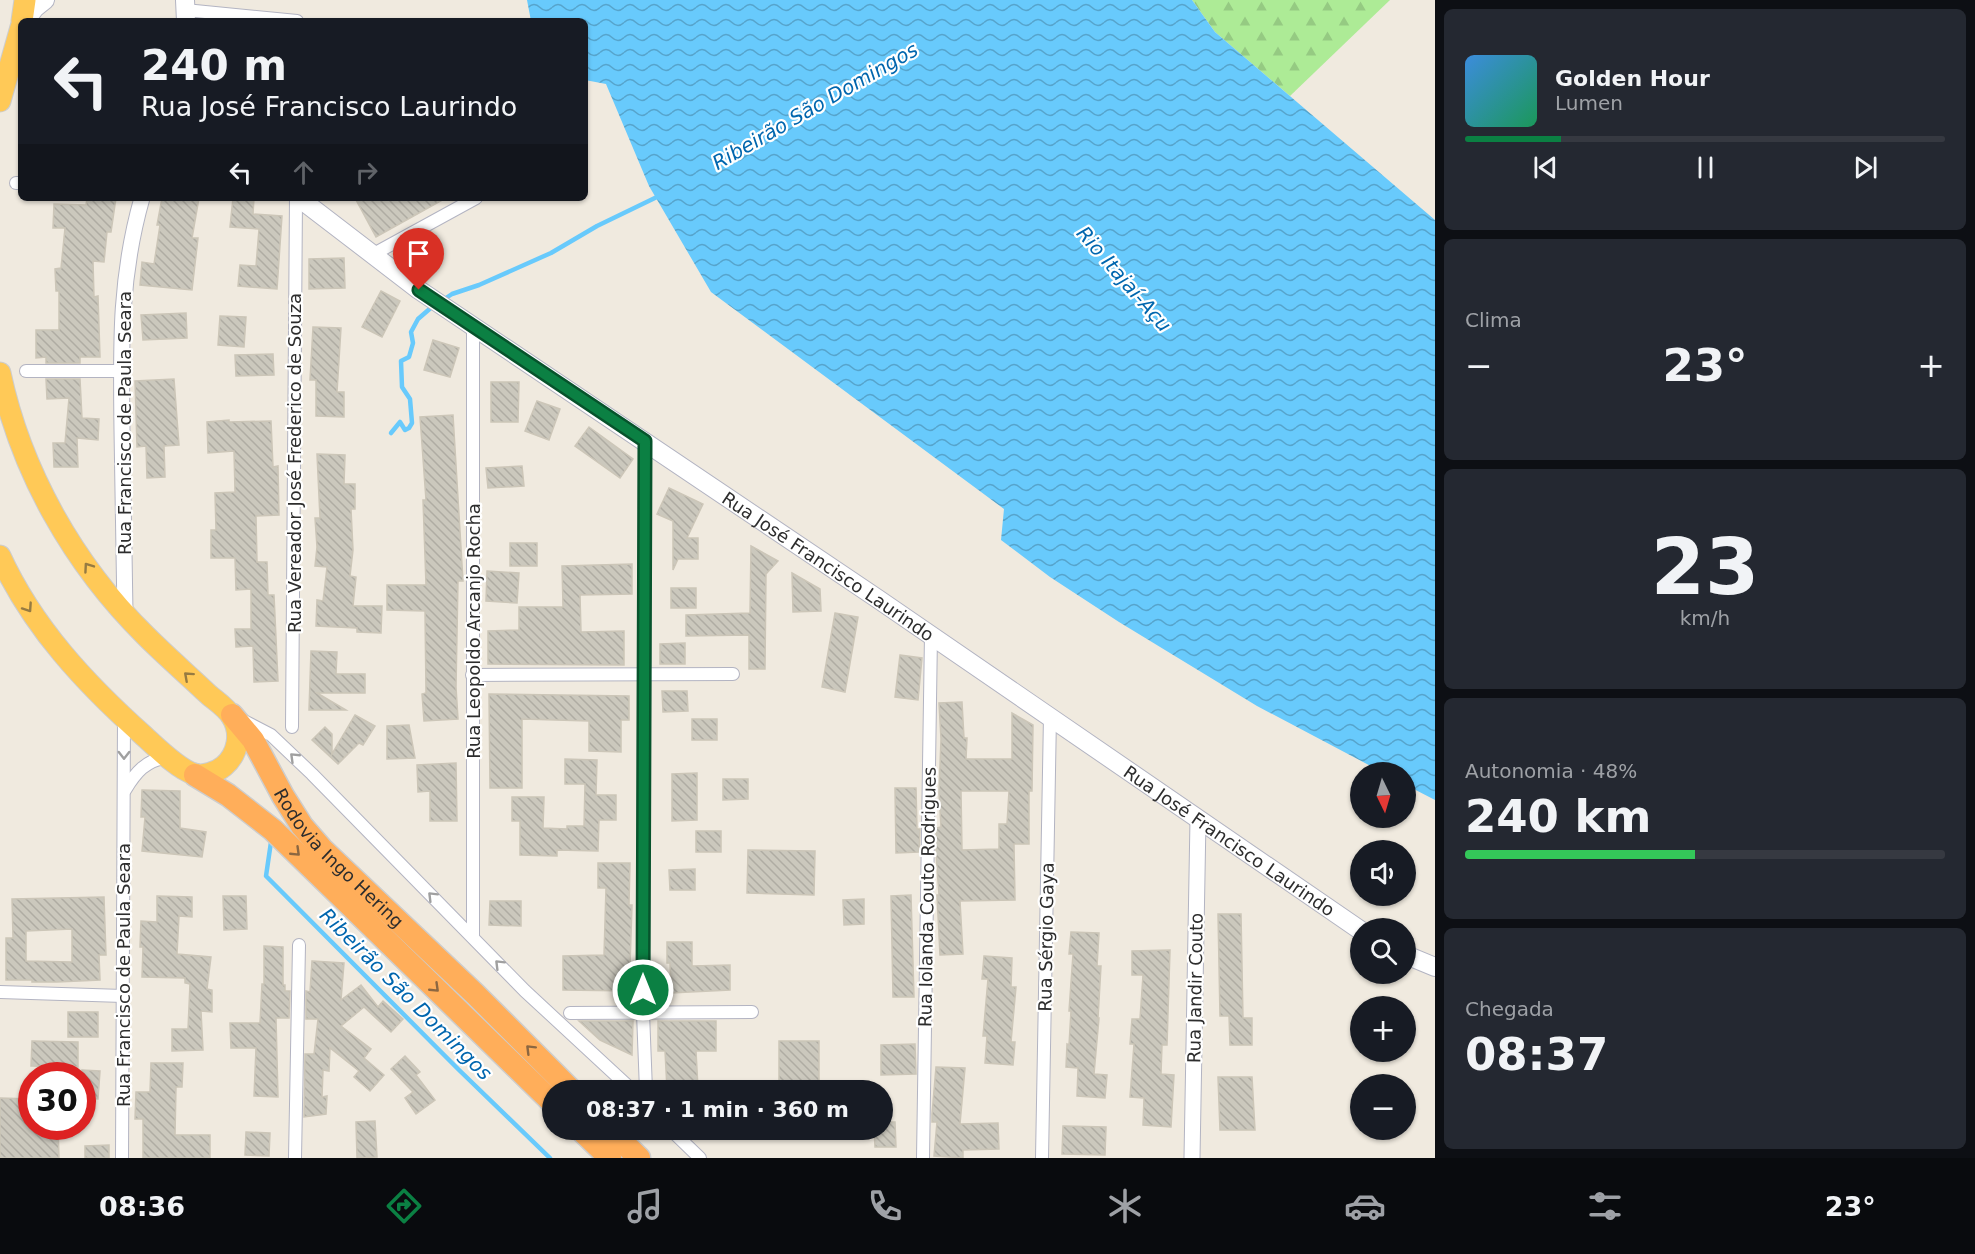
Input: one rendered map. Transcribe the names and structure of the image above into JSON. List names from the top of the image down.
{
  "streets": {
    "highway": ["Rodovia Ingo Hering"],
    "main road": ["Rua José Francisco Laurindo"],
    "street": [
      "Rua Francisco de Paula Seara",
      "Rua Vereador José Frederico de Souza",
      "Rua Leopoldo Arcanjo Rocha",
      "Rua Iolanda Couto Rodrigues",
      "Rua Sérgio Gaya",
      "Rua Jandir Couto"
    ]
  },
  "crossings": [
    ["Rua Francisco de Paula Seara", "Rodovia Ingo Hering"],
    ["Rua José Francisco Laurindo", "Rua Leopoldo Arcanjo Rocha"],
    ["Rua José Francisco Laurindo", "Rua Iolanda Couto Rodrigues"],
    ["Rua José Francisco Laurindo", "Rua Sérgio Gaya"],
    ["Rua José Francisco Laurindo", "Rua Jandir Couto"]
  ],
  "water": ["Ribeirão São Domingos", "Rio Itajaí-Açu"],
  "north": "bottom",
  "page": {
    "turn": ["240 m", "Rua José Francisco Laurindo"],
    "song": ["Golden Hour", "Lumen"],
    "tile": [
      "Clima",
      ["23", "km/h"],
      ["Autonomia · 48%", "240 km"],
      ["Chegada", "08:37"]
    ],
    "heat": ["−", "23°", "+"],
    "map_buttons": ["+", "−"],
    "limit": "30",
    "trip": "08:37 · 1 min · 360 m",
    "tabs": ["08:36", "23°"]
  }
}
